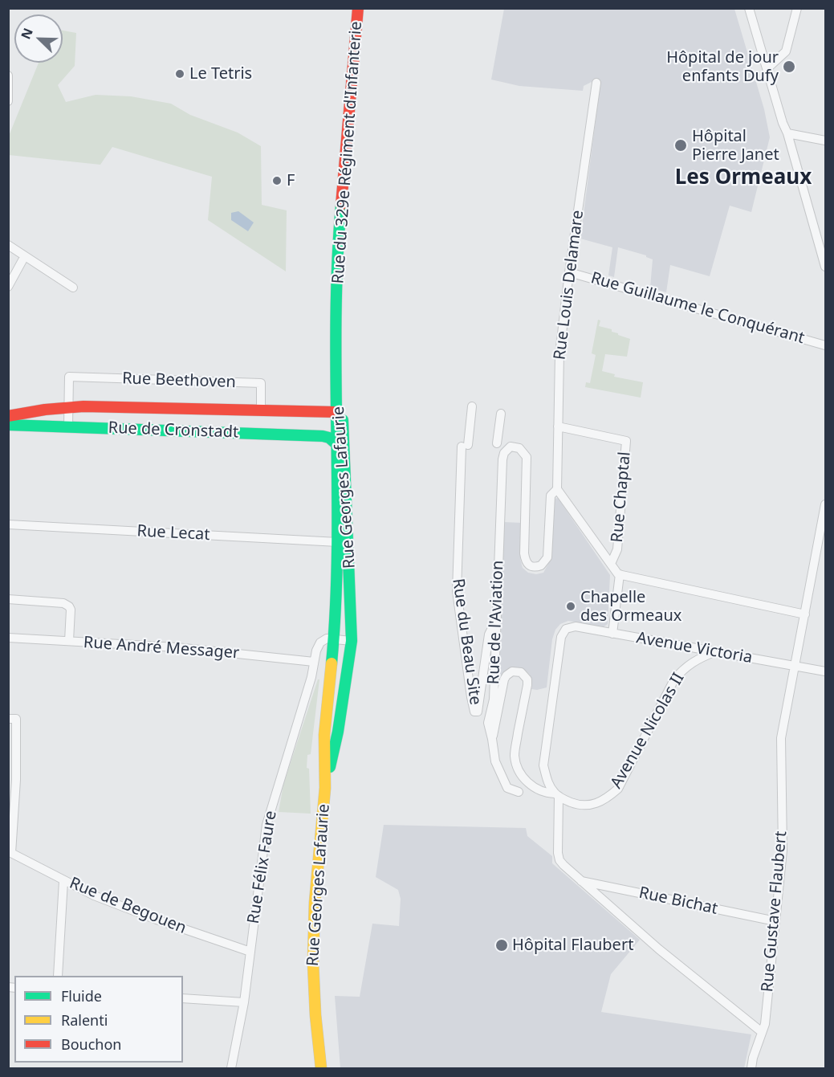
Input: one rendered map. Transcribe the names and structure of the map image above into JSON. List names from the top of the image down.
{
  "streets": {
    "street": [
      "Rue du 329e Régiment d'Infanterie",
      "Rue Louis Delamare",
      "Rue Guillaume le Conquérant",
      "Rue Beethoven",
      "Rue de Cronstadt",
      "Rue Georges Lafaurie",
      "Rue Chaptal",
      "Rue Lecat",
      "Rue de l'Aviation",
      "Rue du Beau Site",
      "Rue André Messager",
      "Avenue Victoria",
      "Avenue Nicolas II",
      "Rue Félix Faure",
      "Rue Bichat",
      "Rue de Begouen",
      "Rue Gustave Flaubert"
    ]
  },
  "crossings": [
    ["Rue du 329e Régiment d'Infanterie", "Rue de Cronstadt"],
    ["Rue du 329e Régiment d'Infanterie", "Rue Georges Lafaurie"],
    ["Rue Louis Delamare", "Rue Guillaume le Conquérant"],
    ["Rue Louis Delamare", "Rue Chaptal"],
    ["Rue Louis Delamare", "Rue de l'Aviation"],
    ["Rue Beethoven", "Rue de Cronstadt"],
    ["Rue de Cronstadt", "Rue Georges Lafaurie"],
    ["Rue Georges Lafaurie", "Rue Lecat"],
    ["Rue Georges Lafaurie", "Rue Félix Faure"],
    ["Rue de l'Aviation", "Rue du Beau Site"],
    ["Rue de l'Aviation", "Avenue Nicolas II"],
    ["Rue André Messager", "Rue Félix Faure"],
    ["Avenue Victoria", "Avenue Nicolas II"],
    ["Avenue Victoria", "Rue Gustave Flaubert"],
    ["Rue Félix Faure", "Rue de Begouen"],
    ["Rue Bichat", "Rue Gustave Flaubert"]
  ],
  "districts": ["Les Ormeaux"],
  "places": [
    "Hôpital de jour enfants Dufy",
    "Le Tetris",
    "Hôpital Pierre Janet",
    "F",
    "Chapelle des Ormeaux",
    "Hôpital Flaubert"
  ],
  "legend": ["Fluide", "Ralenti", "Bouchon"],
  "north": "top left"
}
